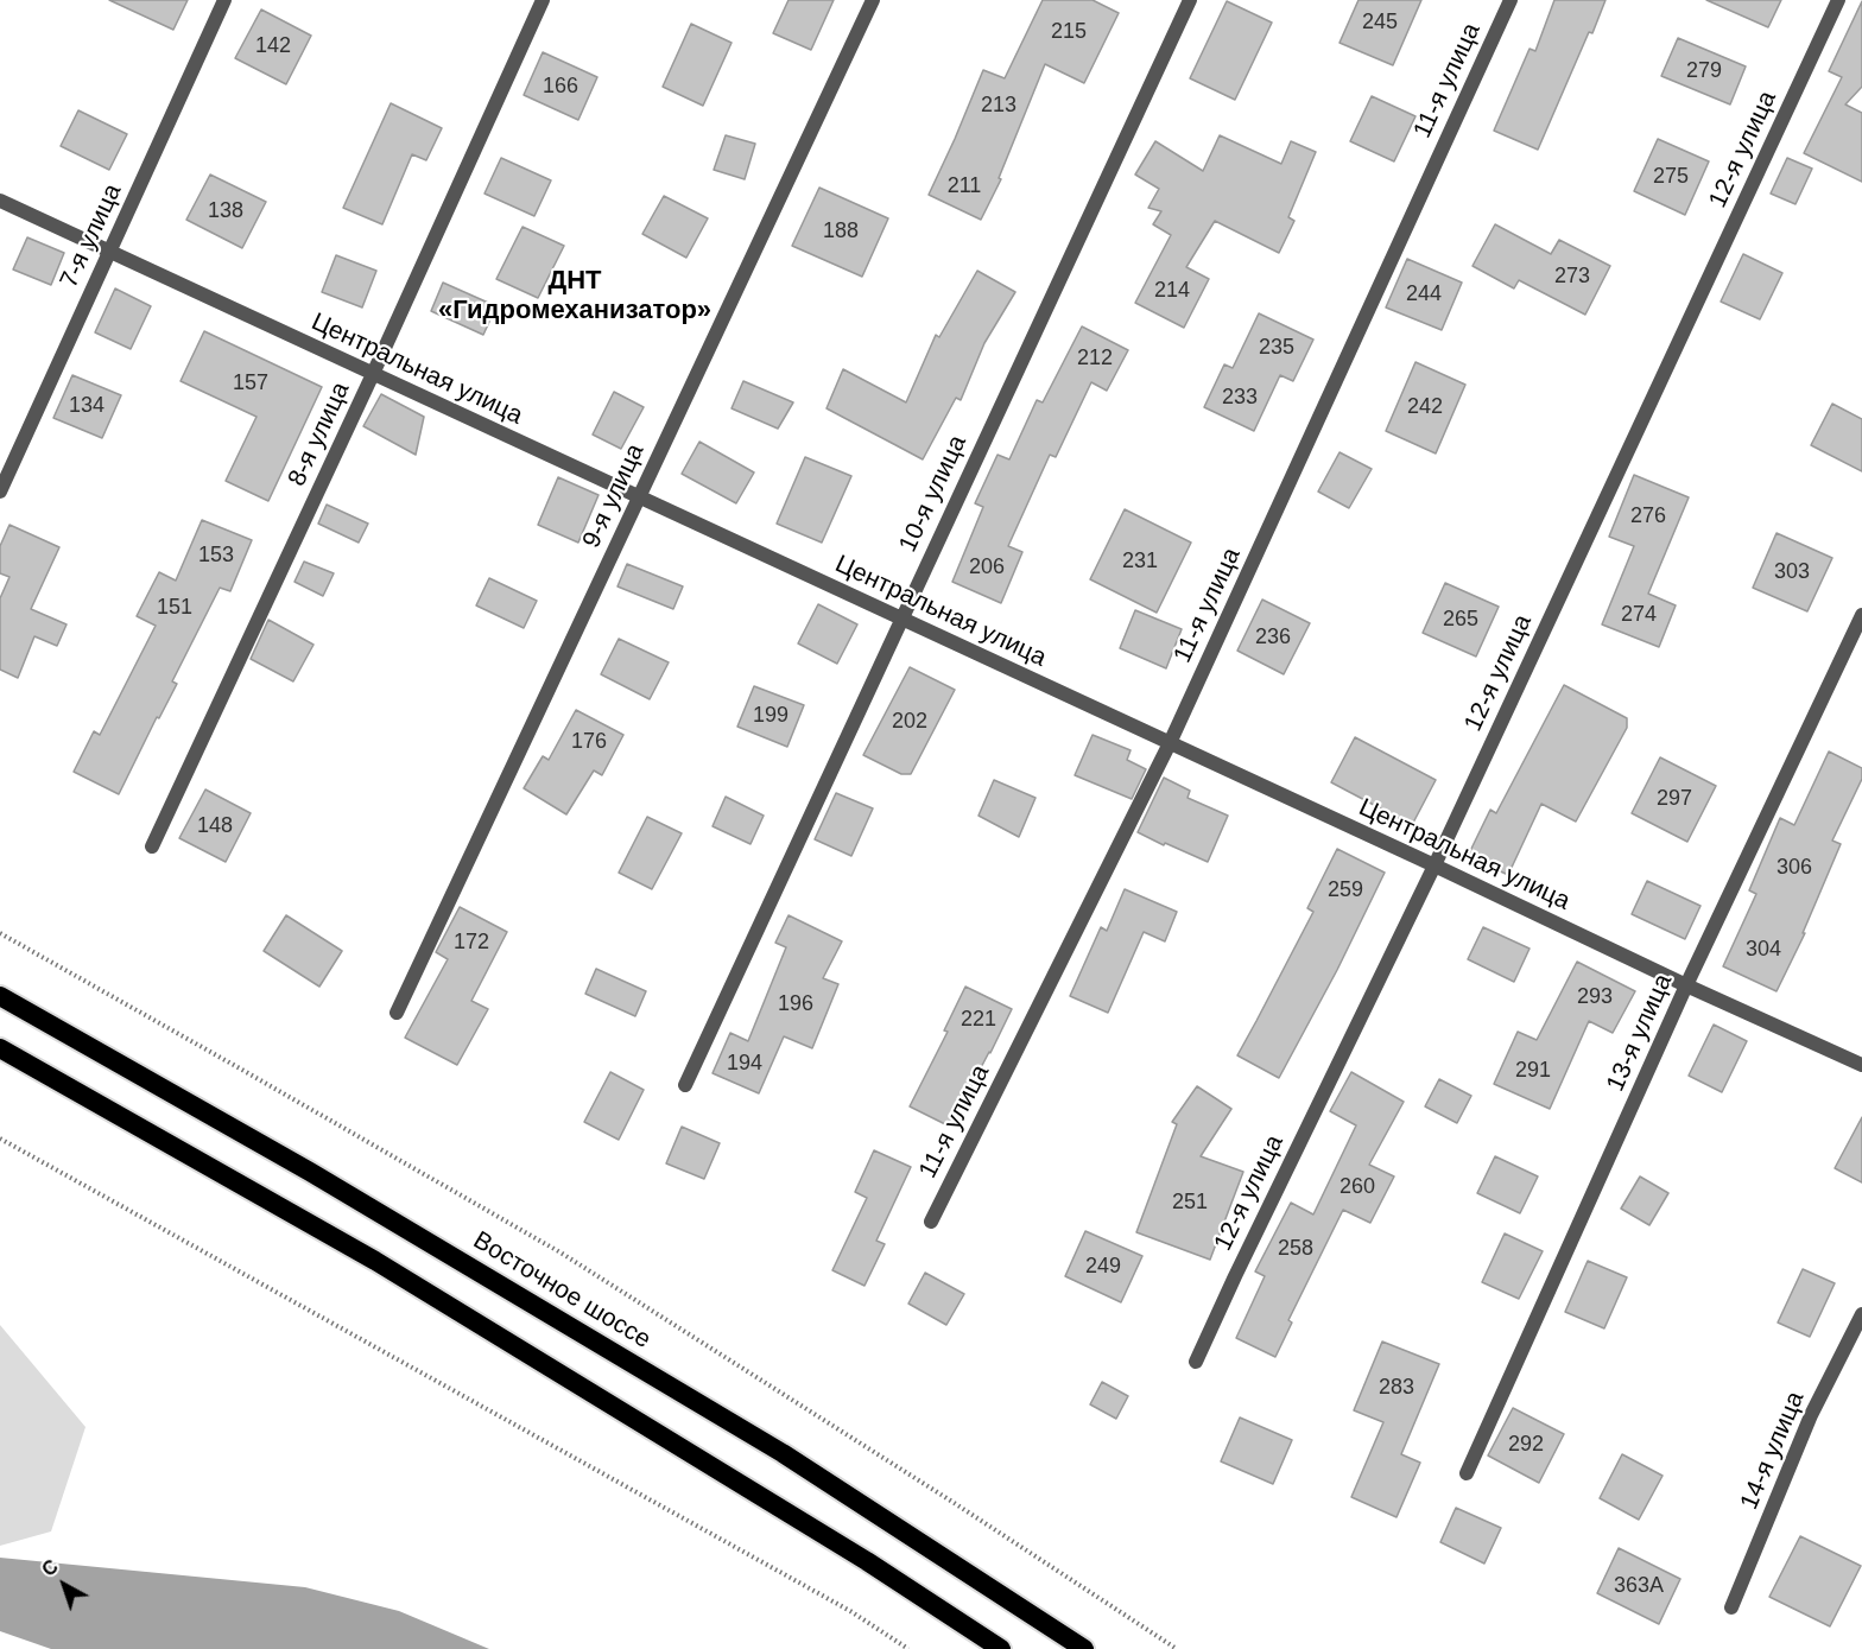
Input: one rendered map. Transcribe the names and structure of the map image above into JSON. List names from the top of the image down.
{
  "streets": {
    "highway": ["Восточное шоссе"],
    "street": [
      "11-я улица",
      "12-я улица",
      "7-я улица",
      "Центральная улица",
      "8-я улица",
      "10-я улица",
      "9-я улица",
      "13-я улица",
      "14-я улица"
    ]
  },
  "crossings": [
    ["11-я улица", "Центральная улица"],
    ["12-я улица", "Центральная улица"],
    ["7-я улица", "Центральная улица"],
    ["Центральная улица", "8-я улица"],
    ["Центральная улица", "10-я улица"],
    ["Центральная улица", "9-я улица"],
    ["Центральная улица", "13-я улица"]
  ],
  "districts": ["ДНТ «Гидромеханизатор»"],
  "house_numbers": [
    "245",
    "215",
    "142",
    "279",
    "166",
    "213",
    "275",
    "211",
    "138",
    "188",
    "273",
    "214",
    "244",
    "235",
    "212",
    "157",
    "233",
    "134",
    "242",
    "276",
    "153",
    "231",
    "206",
    "303",
    "151",
    "274",
    "265",
    "236",
    "199",
    "202",
    "176",
    "297",
    "148",
    "306",
    "259",
    "172",
    "304",
    "293",
    "196",
    "221",
    "194",
    "291",
    "260",
    "251",
    "258",
    "249",
    "283",
    "292",
    "363А"
  ],
  "north": "top left"
}
